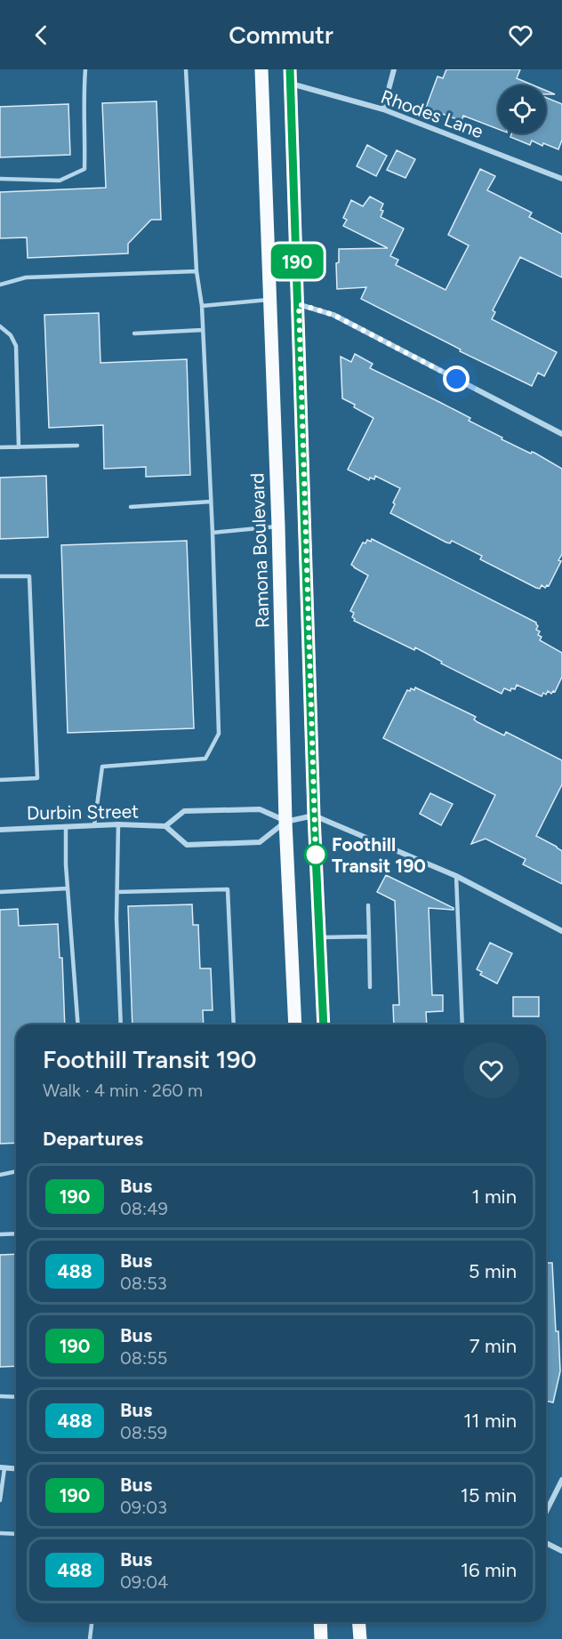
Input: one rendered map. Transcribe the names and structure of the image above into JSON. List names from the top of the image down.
{
  "streets": {
    "main road": ["Ramona Boulevard"],
    "street": ["Rhodes Lane", "Durbin Street"]
  },
  "crossings": [
    ["Ramona Boulevard", "Durbin Street"]
  ],
  "places": ["Foothill Transit 190"],
  "lines": ["bus line 190"],
  "page": {
    "header": "Commutr",
    "on_map": "190",
    "heading": [
      ["Foothill Transit 190", "Walk · 4 min · 260 m"],
      "Departures"
    ],
    "list": [
      {
        "mark": "190",
        "name": "Bus",
        "note": "08:49",
        "value": "1 min"
      },
      {
        "mark": "488",
        "name": "Bus",
        "note": "08:53",
        "value": "5 min"
      },
      {
        "mark": "190",
        "name": "Bus",
        "note": "08:55",
        "value": "7 min"
      },
      {
        "mark": "488",
        "name": "Bus",
        "note": "08:59",
        "value": "11 min"
      },
      {
        "mark": "190",
        "name": "Bus",
        "note": "09:03",
        "value": "15 min"
      },
      {
        "mark": "488",
        "name": "Bus",
        "note": "09:04",
        "value": "16 min"
      }
    ]
  }
}
